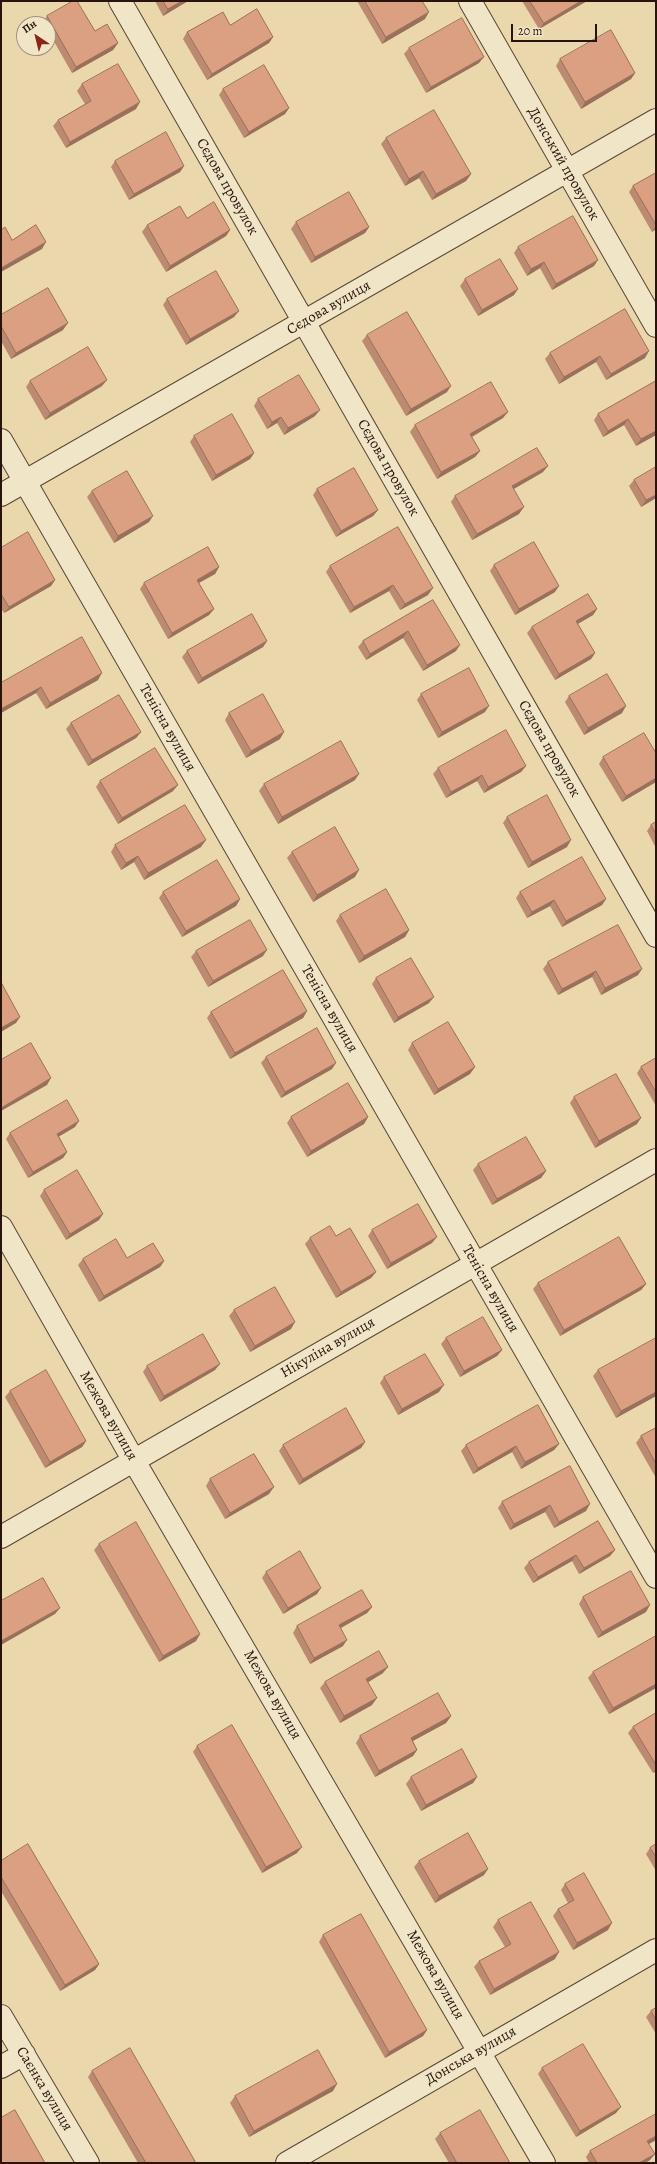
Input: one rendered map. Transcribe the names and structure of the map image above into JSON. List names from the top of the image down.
{
  "streets": {
    "street": [
      "Донський провулок",
      "Сєдова провулок",
      "Сєдова вулиця",
      "Тенісна вулиця",
      "Нікуліна вулиця",
      "Межова вулиця",
      "Донська вулиця",
      "Саєнка вулиця"
    ]
  },
  "crossings": [
    ["Донський провулок", "Сєдова вулиця"],
    ["Сєдова провулок", "Сєдова вулиця"],
    ["Сєдова вулиця", "Тенісна вулиця"],
    ["Тенісна вулиця", "Нікуліна вулиця"],
    ["Нікуліна вулиця", "Межова вулиця"],
    ["Межова вулиця", "Донська вулиця"]
  ],
  "scale_bar": "20 m",
  "north": "top left"
}
